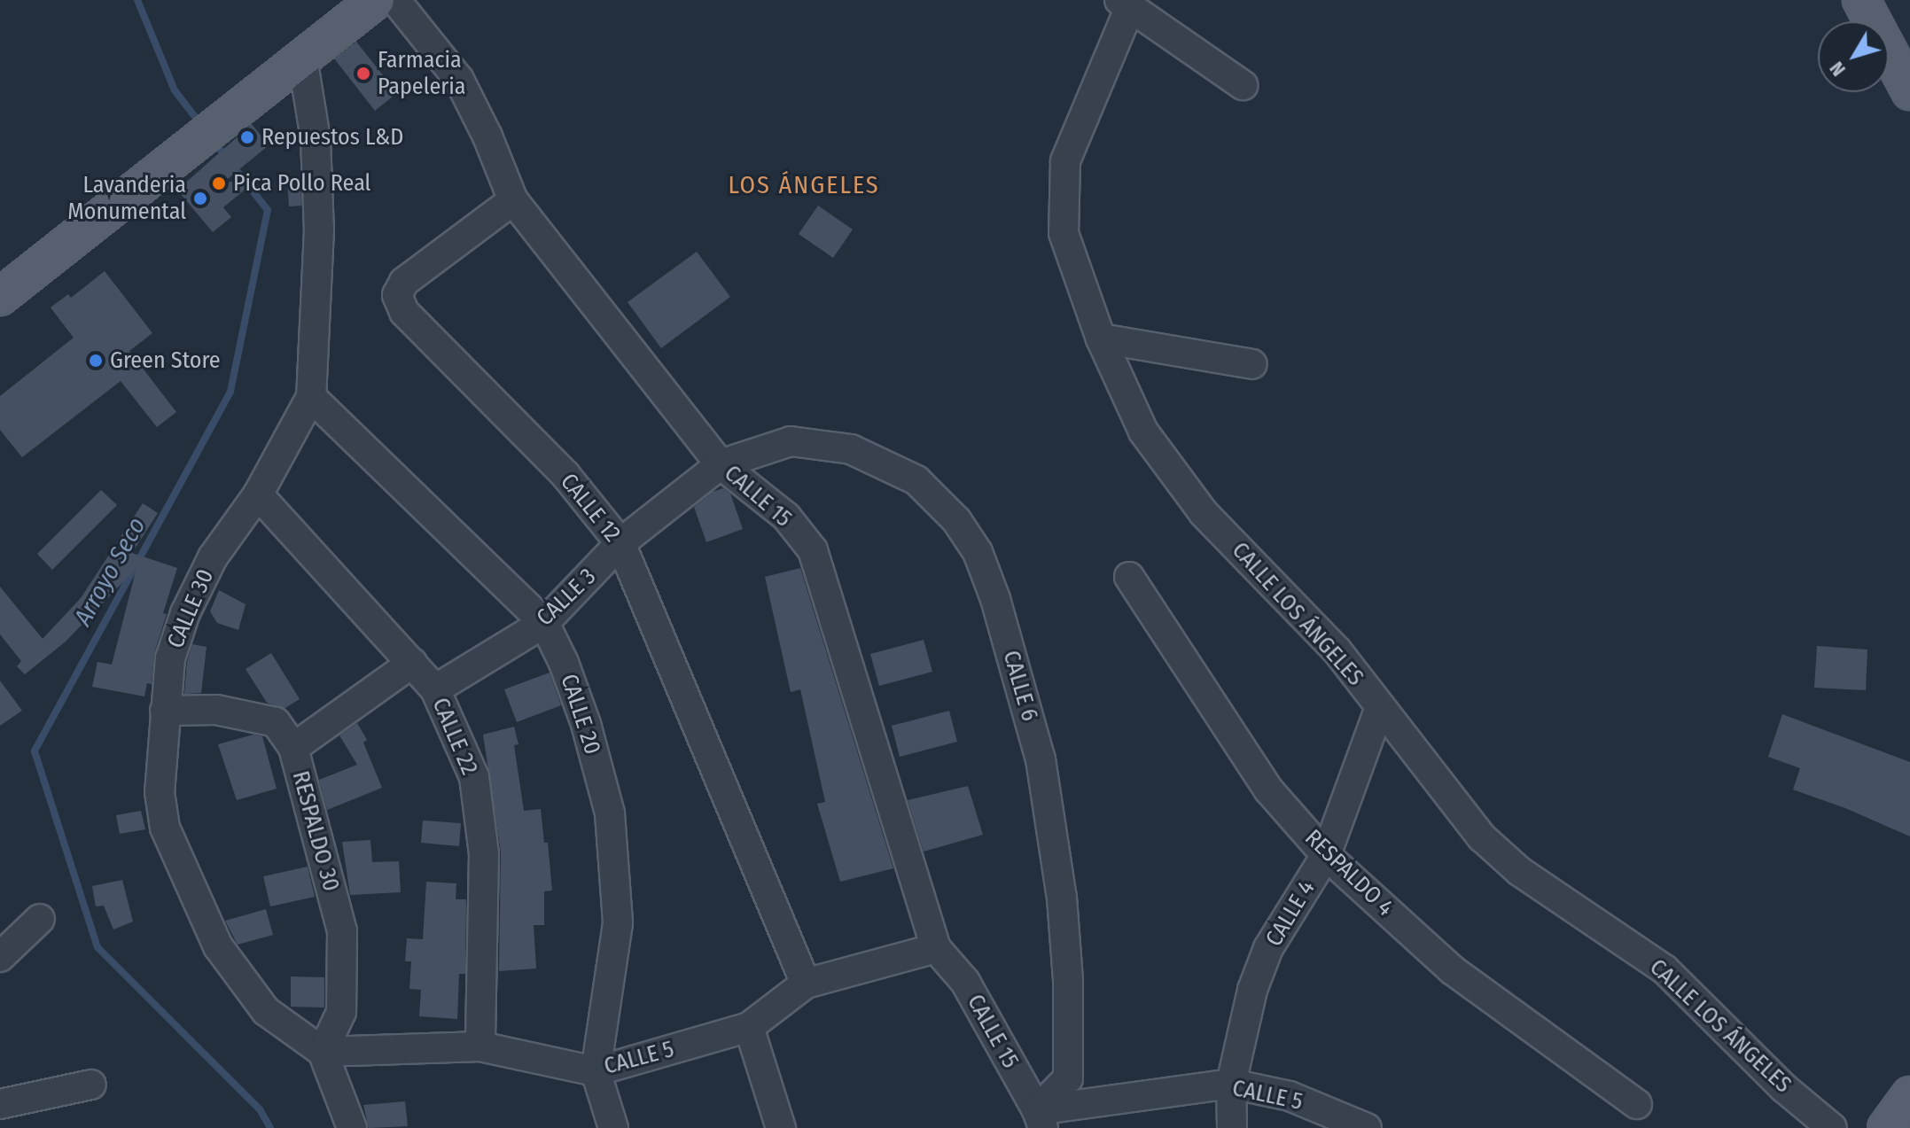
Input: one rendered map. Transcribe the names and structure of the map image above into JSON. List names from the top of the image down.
{
  "streets": {
    "street": [
      "CALLE 15",
      "CALLE 12",
      "CALLE 3",
      "CALLE 30",
      "CALLE LOS ÁNGELES",
      "CALLE 6",
      "CALLE 20",
      "CALLE 22",
      "RESPALDO 30",
      "RESPALDO 4",
      "CALLE 4",
      "CALLE 5"
    ]
  },
  "crossings": [
    ["CALLE 15", "CALLE 12"],
    ["CALLE 15", "CALLE 3"],
    ["CALLE 15", "CALLE 6"],
    ["CALLE 15", "CALLE 5"],
    ["CALLE 12", "CALLE 3"],
    ["CALLE 12", "CALLE 5"],
    ["CALLE 3", "CALLE 6"],
    ["CALLE 3", "CALLE 20"],
    ["CALLE 3", "CALLE 22"],
    ["CALLE 30", "CALLE 20"],
    ["CALLE 30", "CALLE 22"],
    ["CALLE 30", "RESPALDO 30"],
    ["CALLE 30", "CALLE 5"],
    ["CALLE LOS ÁNGELES", "CALLE 4"],
    ["CALLE 6", "CALLE 5"],
    ["CALLE 20", "CALLE 5"],
    ["CALLE 22", "CALLE 5"],
    ["RESPALDO 30", "CALLE 5"],
    ["RESPALDO 4", "CALLE 4"],
    ["CALLE 4", "CALLE 5"]
  ],
  "districts": ["LOS ÁNGELES"],
  "water": ["Arroyo Seco"],
  "places": [
    "Farmacia Papeleria",
    "Repuestos L&D",
    "Pica Pollo Real",
    "Lavanderia Monumental",
    "Green Store"
  ],
  "north": "bottom left"
}
